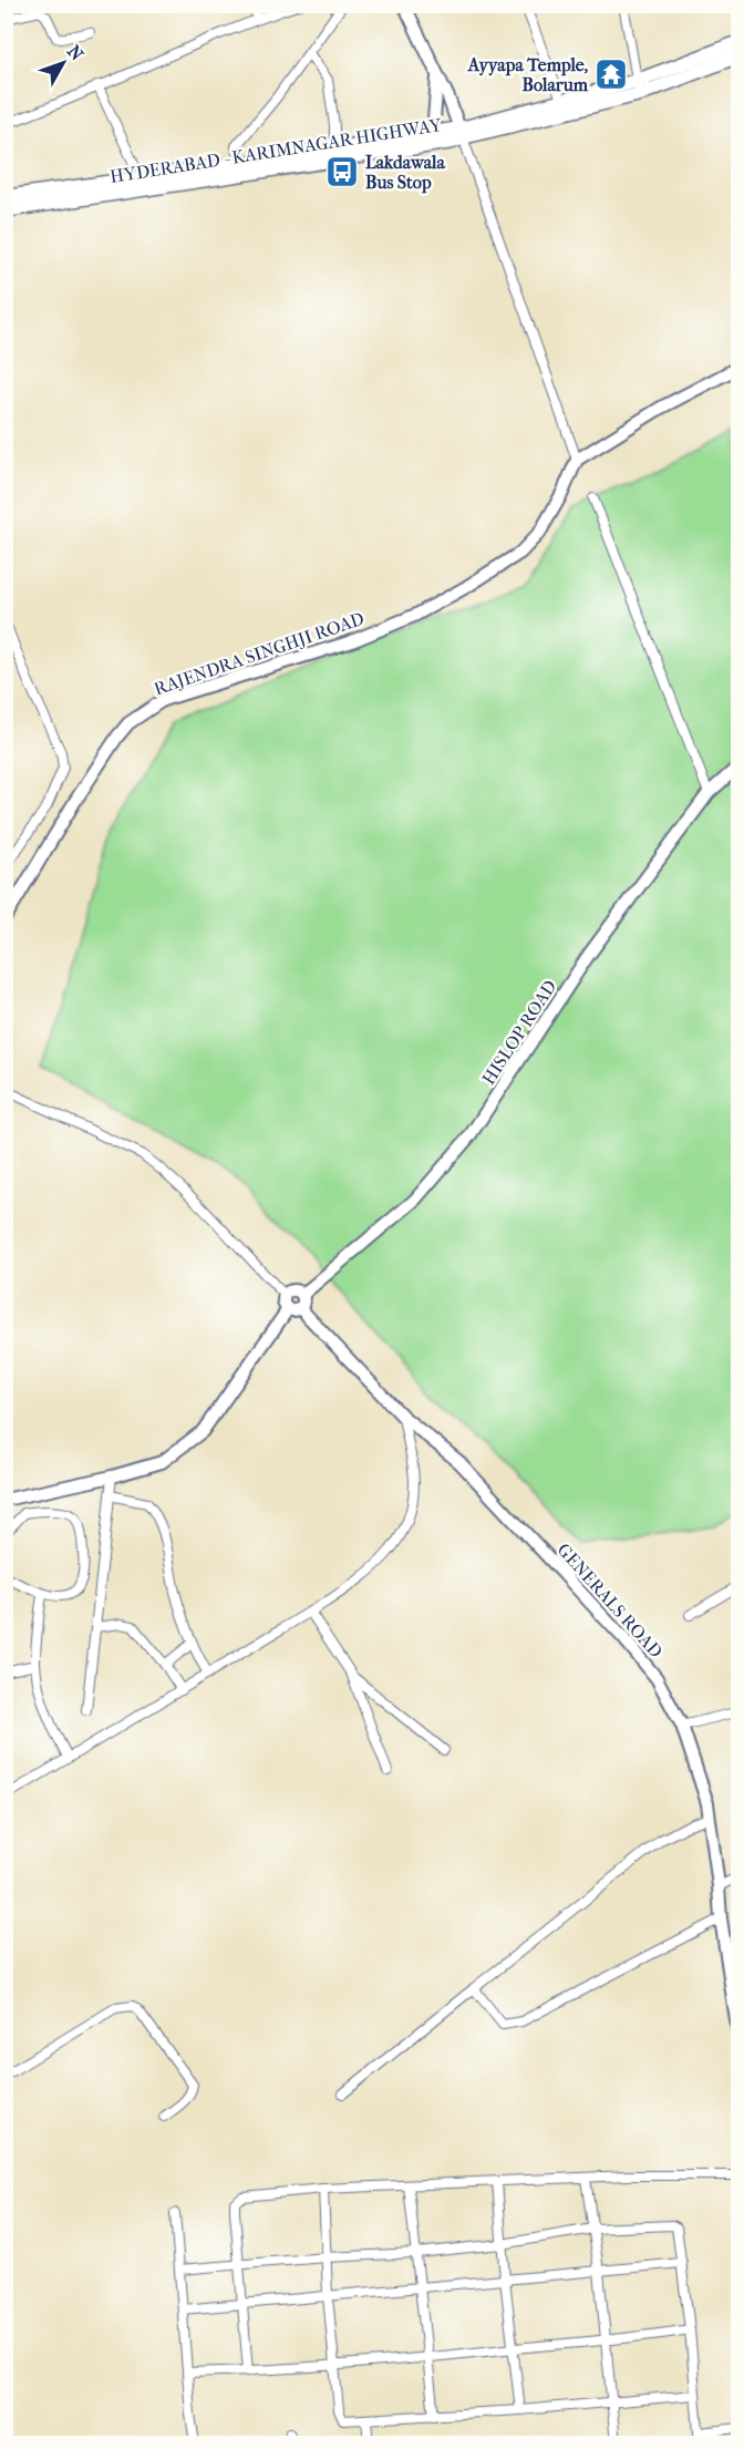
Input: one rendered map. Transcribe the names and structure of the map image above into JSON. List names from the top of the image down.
{
  "streets": {
    "main road": ["HYDERABAD - KARIMNAGAR HIGHWAY"],
    "street": ["RAJENDRA SINGHJI ROAD", "HISLOP ROAD", "GENERALS ROAD"]
  },
  "crossings": [
    ["HISLOP ROAD", "GENERALS ROAD"]
  ],
  "places": {
    "temple": ["Ayyapa Temple, Bolarum"],
    "bus stop": ["Lakdawala Bus Stop"]
  },
  "north": "top right"
}
